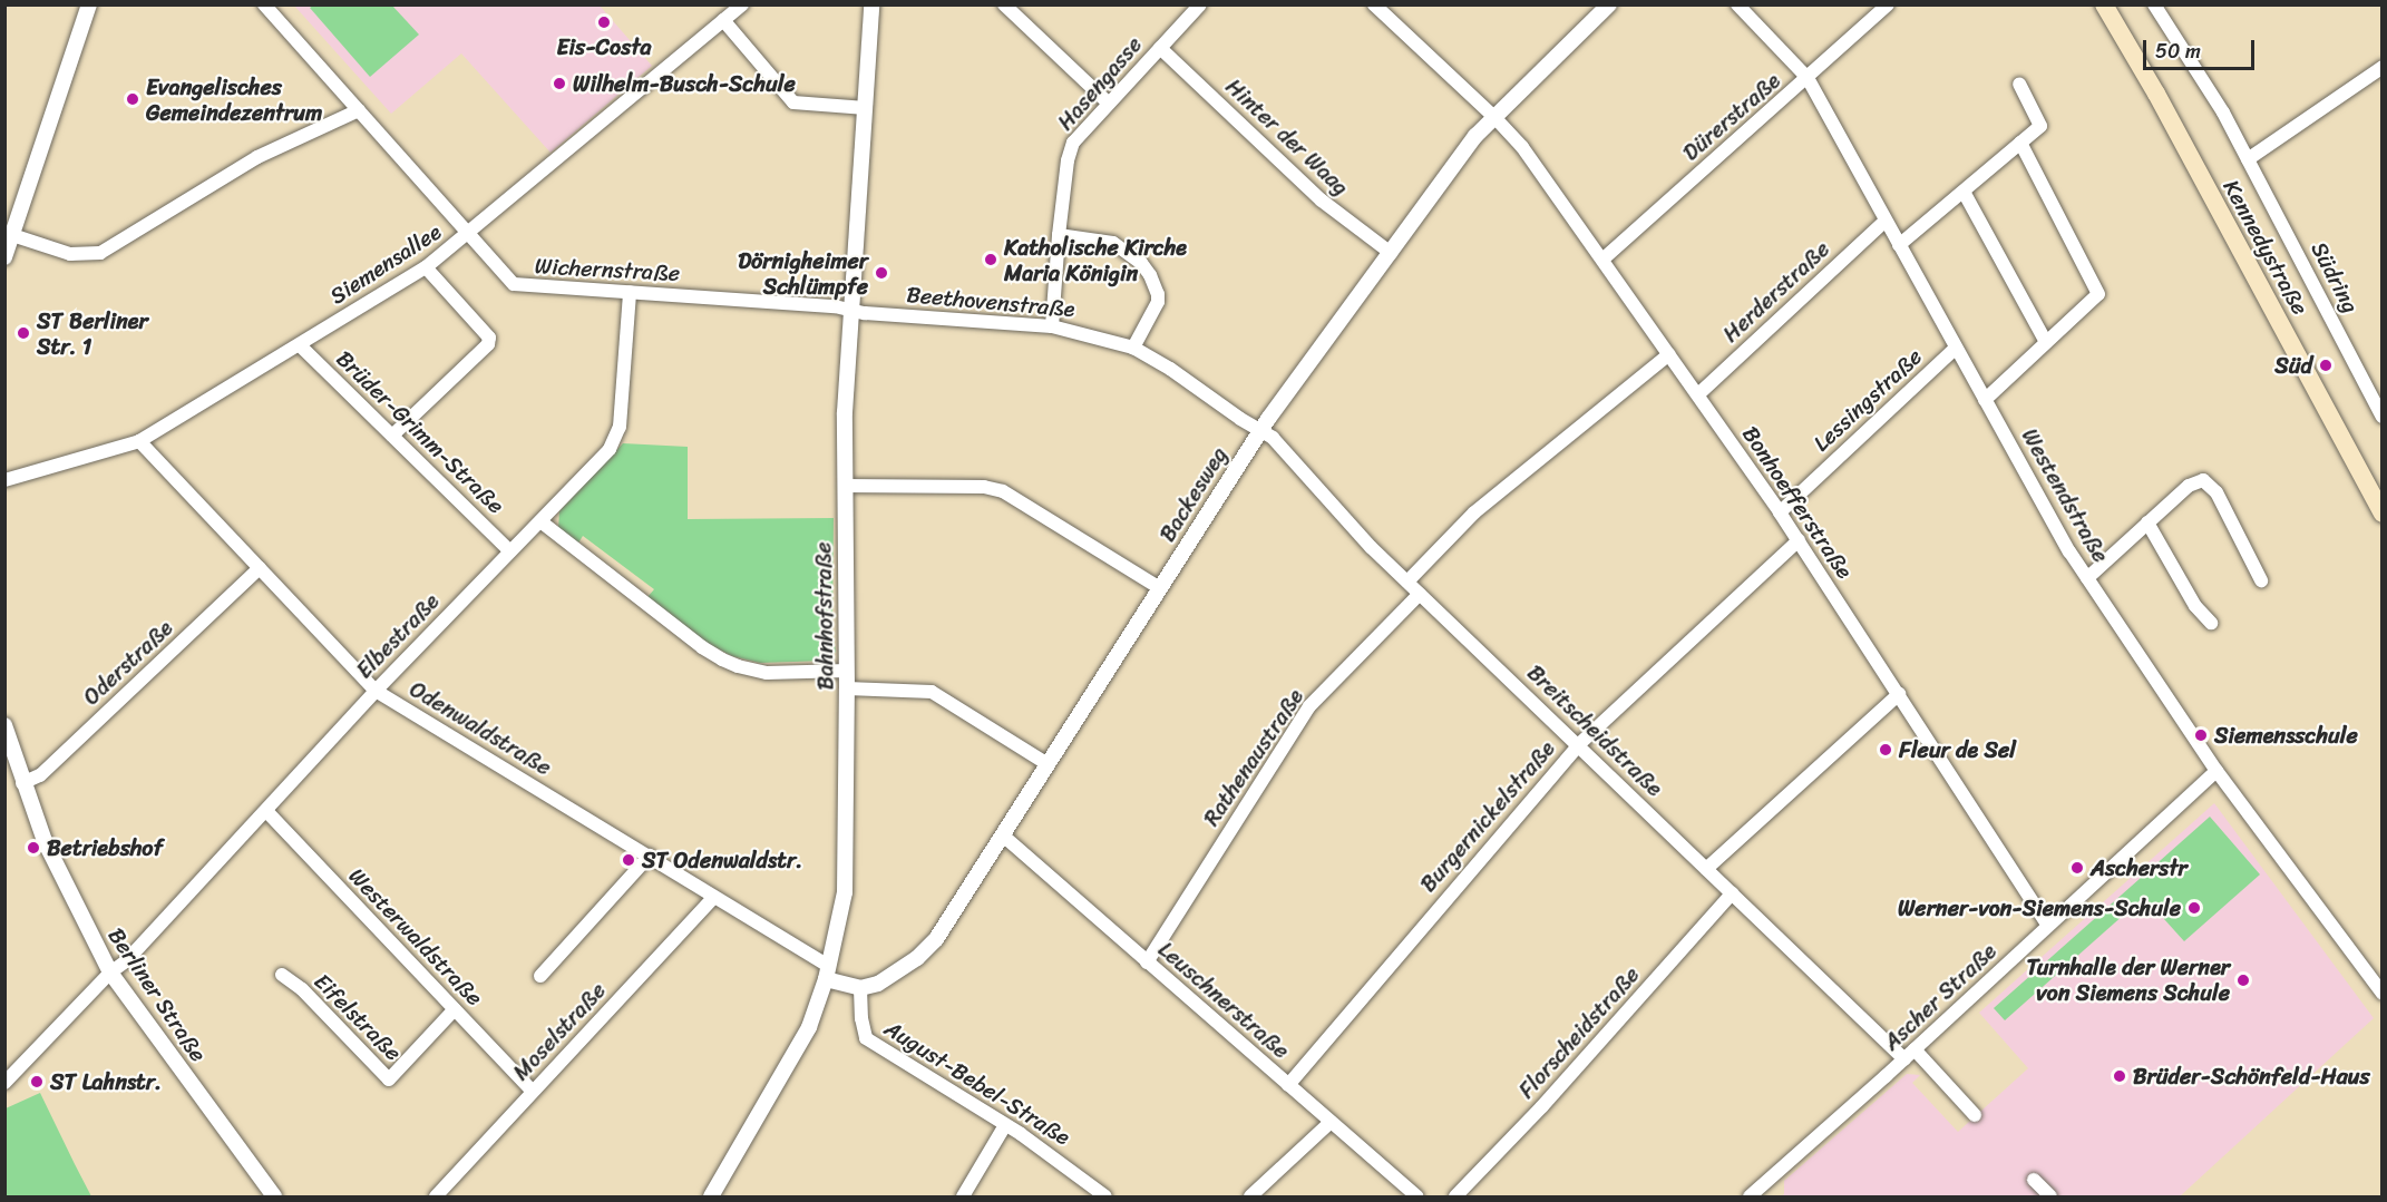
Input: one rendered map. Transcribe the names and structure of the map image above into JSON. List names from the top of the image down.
{
  "streets": {
    "main road": ["Kennedystraße"],
    "street": [
      "Hasengasse",
      "Dürerstraße",
      "Hinter der Waag",
      "Siemensallee",
      "Wichernstraße",
      "Südring",
      "Herderstraße",
      "Beethovenstraße",
      "Lessingstraße",
      "Brüder-Grimm-Straße",
      "Backesweg",
      "Westendstraße",
      "Bonhoefferstraße",
      "Bahnhofstraße",
      "Elbestraße",
      "Oderstraße",
      "Odenwaldstraße",
      "Breitscheidstraße",
      "Rathenaustraße",
      "Burgernickelstraße",
      "Westerwaldstraße",
      "Berliner Straße",
      "Ascher Straße",
      "Leuschnerstraße",
      "Eifelstraße",
      "Moselstraße",
      "Florscheidstraße",
      "August-Bebel-Straße"
    ]
  },
  "crossings": [
    ["Hasengasse", "Hinter der Waag"],
    ["Hasengasse", "Beethovenstraße"],
    ["Dürerstraße", "Westendstraße"],
    ["Dürerstraße", "Bonhoefferstraße"],
    ["Hinter der Waag", "Backesweg"],
    ["Siemensallee", "Wichernstraße"],
    ["Siemensallee", "Brüder-Grimm-Straße"],
    ["Siemensallee", "Odenwaldstraße"],
    ["Wichernstraße", "Beethovenstraße"],
    ["Wichernstraße", "Bahnhofstraße"],
    ["Wichernstraße", "Elbestraße"],
    ["Herderstraße", "Westendstraße"],
    ["Herderstraße", "Bonhoefferstraße"],
    ["Beethovenstraße", "Backesweg"],
    ["Beethovenstraße", "Bahnhofstraße"],
    ["Beethovenstraße", "Breitscheidstraße"],
    ["Lessingstraße", "Westendstraße"],
    ["Lessingstraße", "Bonhoefferstraße"],
    ["Brüder-Grimm-Straße", "Elbestraße"],
    ["Backesweg", "Bonhoefferstraße"],
    ["Backesweg", "Breitscheidstraße"],
    ["Backesweg", "Leuschnerstraße"],
    ["Backesweg", "August-Bebel-Straße"],
    ["Westendstraße", "Ascher Straße"],
    ["Bonhoefferstraße", "Burgernickelstraße"],
    ["Bonhoefferstraße", "Ascher Straße"],
    ["Bahnhofstraße", "Odenwaldstraße"],
    ["Elbestraße", "Odenwaldstraße"],
    ["Elbestraße", "Westerwaldstraße"],
    ["Elbestraße", "Berliner Straße"],
    ["Oderstraße", "Odenwaldstraße"],
    ["Oderstraße", "Berliner Straße"],
    ["Odenwaldstraße", "Moselstraße"],
    ["Breitscheidstraße", "Rathenaustraße"],
    ["Breitscheidstraße", "Burgernickelstraße"],
    ["Breitscheidstraße", "Ascher Straße"],
    ["Breitscheidstraße", "Florscheidstraße"],
    ["Rathenaustraße", "Leuschnerstraße"],
    ["Burgernickelstraße", "Leuschnerstraße"],
    ["Westerwaldstraße", "Eifelstraße"],
    ["Westerwaldstraße", "Moselstraße"]
  ],
  "places": [
    "Eis-Costa",
    "Wilhelm-Busch-Schule",
    "Evangelisches Gemeindezentrum",
    "Katholische Kirche Maria Königin",
    "Dörnigheimer Schlümpfe",
    "ST Berliner Str. 1",
    "Süd",
    "Siemensschule",
    "Fleur de Sel",
    "Betriebshof",
    "ST Odenwaldstr.",
    "Ascherstr",
    "Werner-von-Siemens-Schule",
    "Turnhalle der Werner von Siemens Schule",
    "Brüder-Schönfeld-Haus",
    "ST Lahnstr."
  ],
  "scale_bar": "50 m"
}
